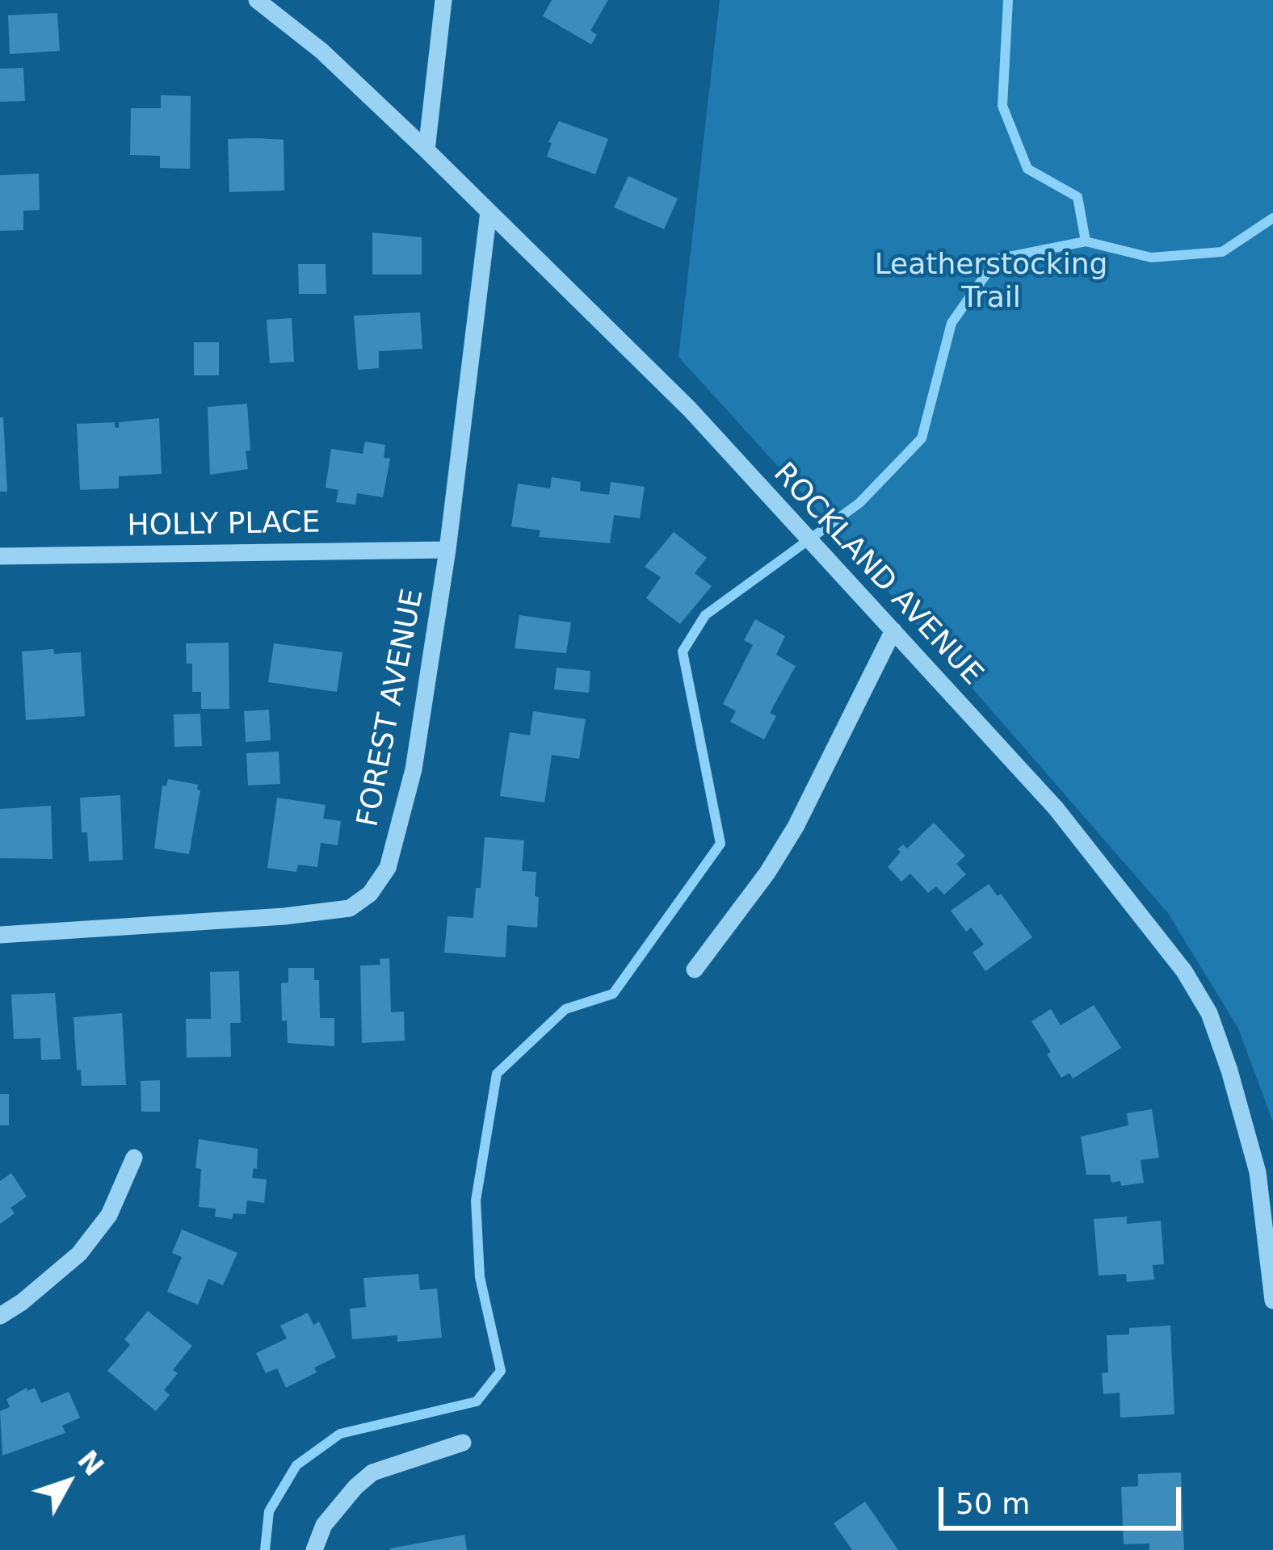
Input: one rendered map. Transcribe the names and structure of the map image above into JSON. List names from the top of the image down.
{
  "streets": {
    "street": ["HOLLY PLACE", "ROCKLAND AVENUE", "FOREST AVENUE"]
  },
  "crossings": [
    ["HOLLY PLACE", "FOREST AVENUE"],
    ["ROCKLAND AVENUE", "FOREST AVENUE"]
  ],
  "parks": ["Leatherstocking Trail"],
  "scale_bar": "50 m",
  "north": "top right"
}
